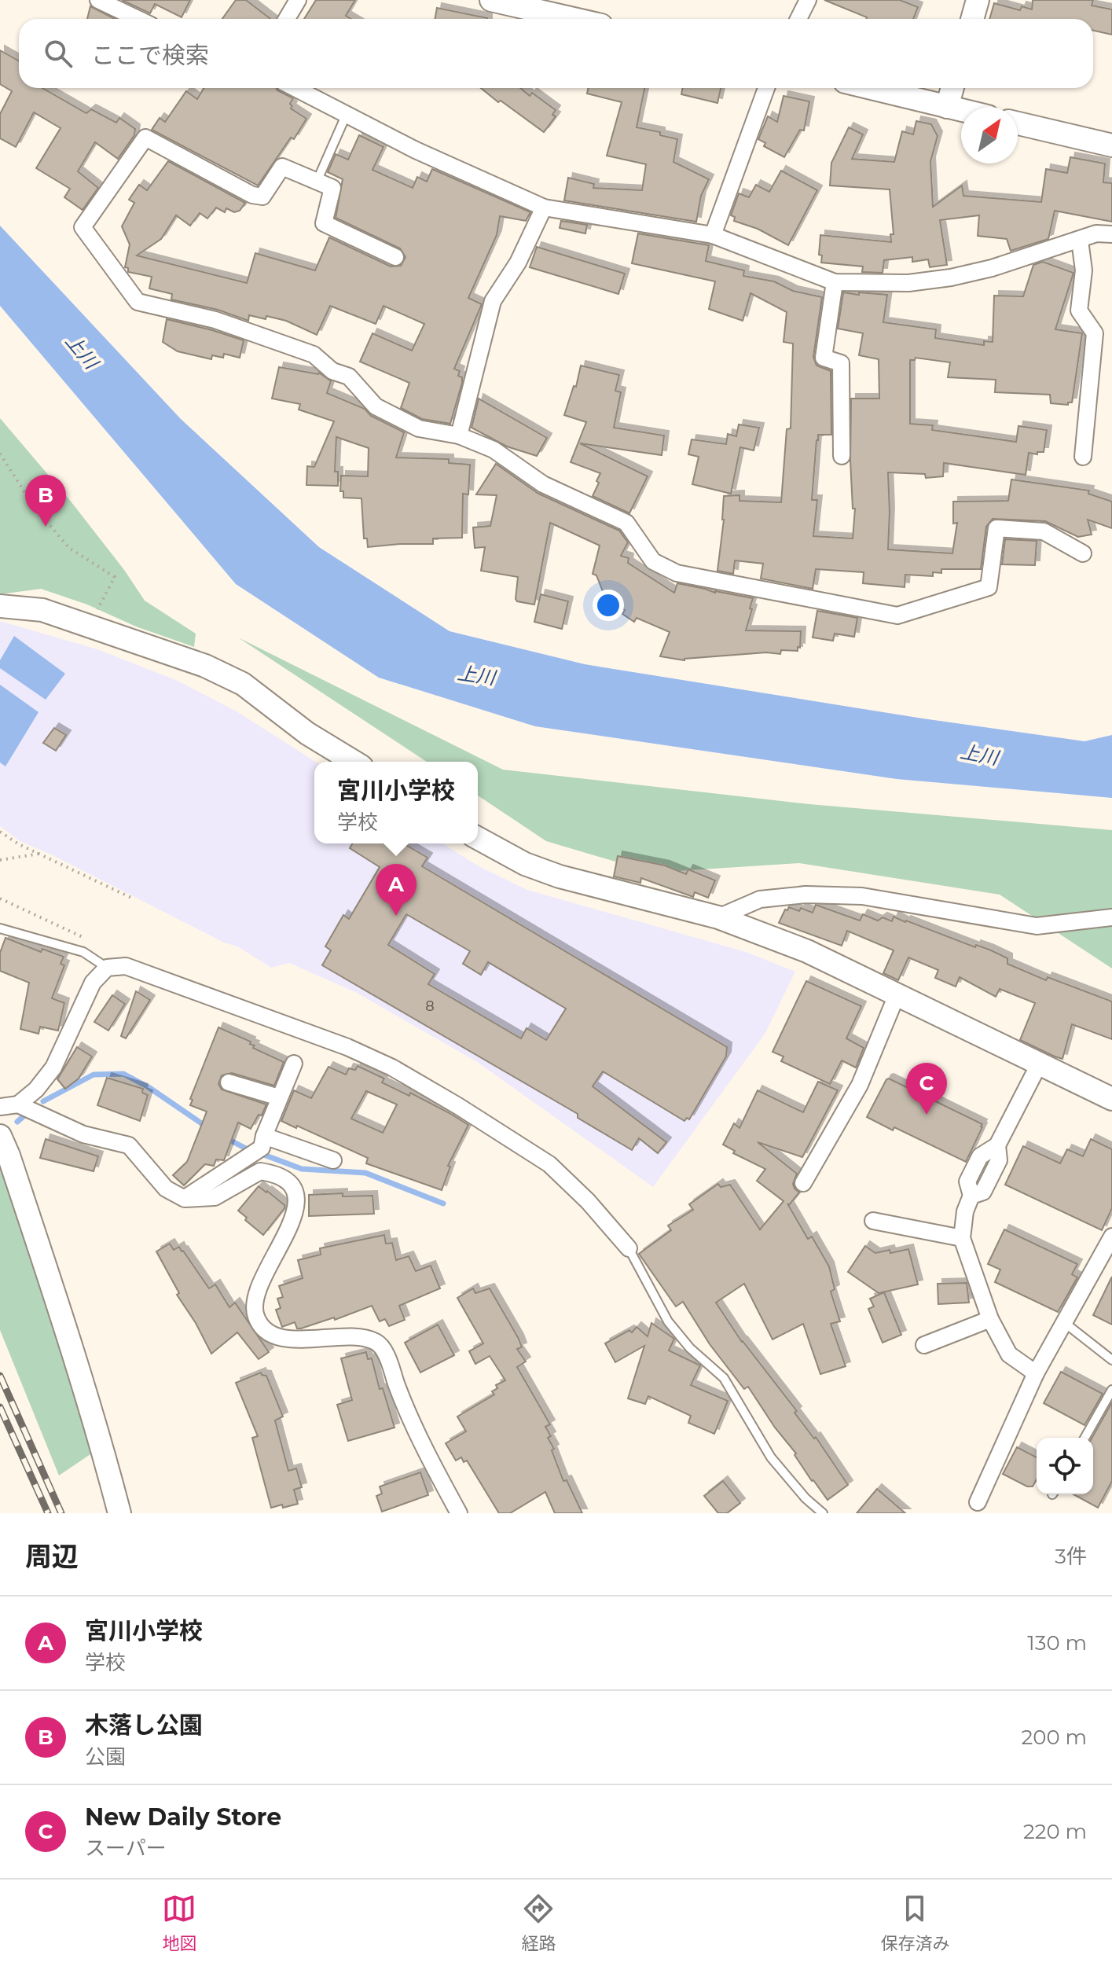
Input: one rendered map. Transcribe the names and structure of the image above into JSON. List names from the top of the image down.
{
  "water": ["上川"],
  "house_numbers": ["8"],
  "north": "top right",
  "page": {
    "search": "ここで検索",
    "pins": ["B", "A", "C"],
    "popup": ["宮川小学校", "学校"],
    "heading": ["周辺", "3件"],
    "list": [
      {
        "mark": "A",
        "name": "宮川小学校",
        "note": "学校",
        "value": "130 m"
      },
      {
        "mark": "B",
        "name": "木落し公園",
        "note": "公園",
        "value": "200 m"
      },
      {
        "mark": "C",
        "name": "New Daily Store",
        "note": "スーパー",
        "value": "220 m"
      }
    ],
    "nav": ["地図", "経路", "保存済み"]
  }
}
